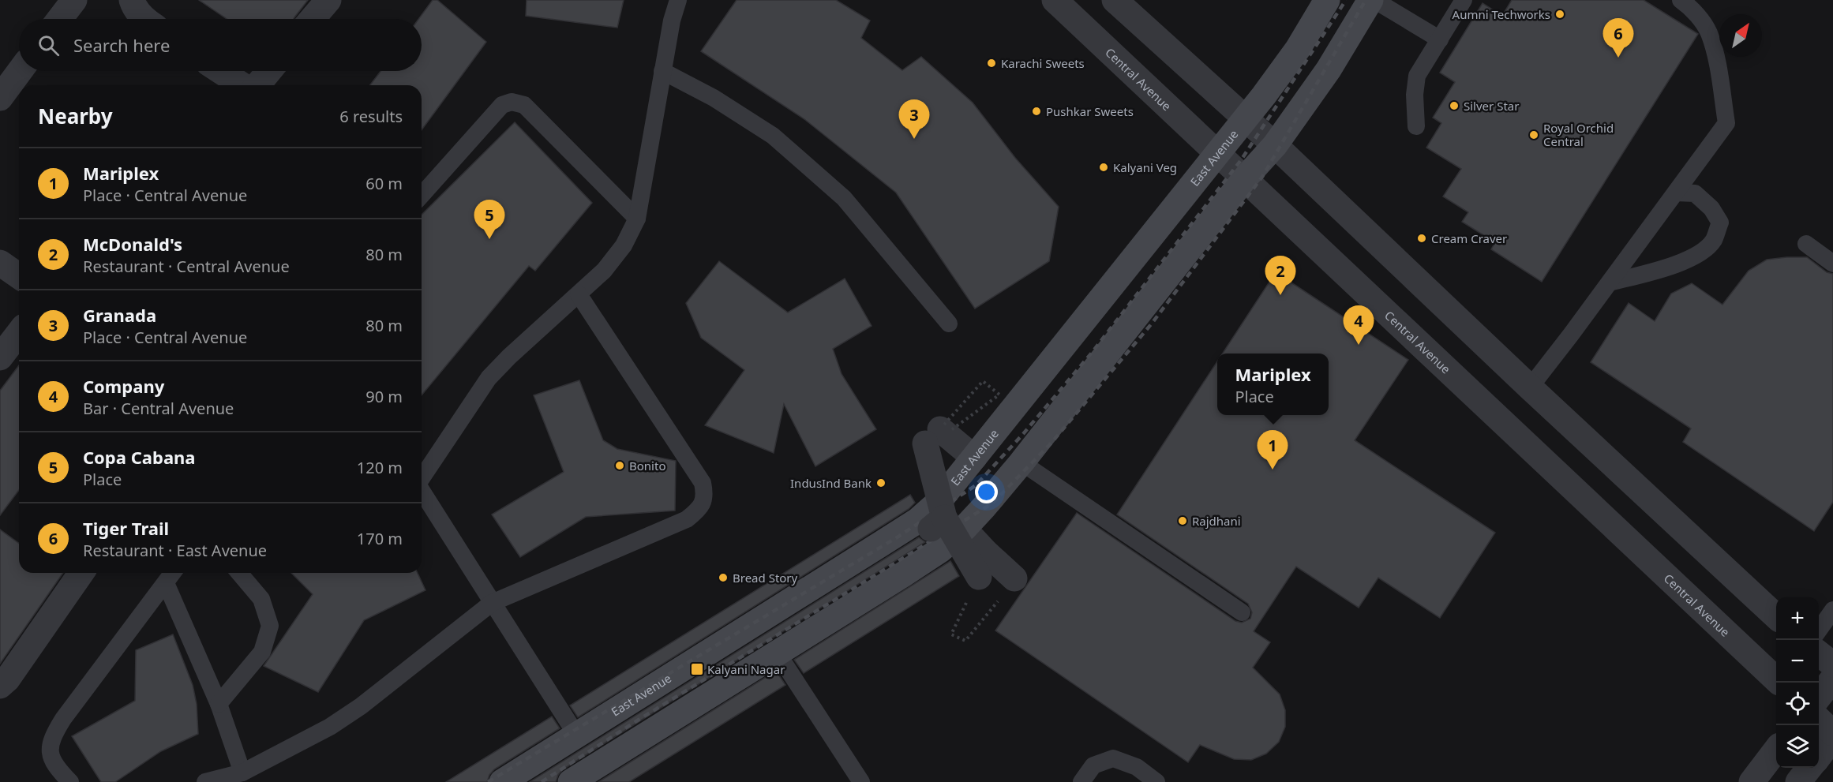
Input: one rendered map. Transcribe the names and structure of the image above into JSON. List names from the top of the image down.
{
  "streets": {
    "main road": ["East Avenue"],
    "street": ["Central Avenue"]
  },
  "crossings": [
    ["Central Avenue", "East Avenue"]
  ],
  "places": {
    "other": [
      "Aumni Techworks",
      "Karachi Sweets",
      "Silver Star",
      "Pushkar Sweets",
      "Royal Orchid Central",
      "Kalyani Veg",
      "Cream Craver",
      "Bonito",
      "IndusInd Bank",
      "Rajdhani",
      "Bread Story"
    ],
    "transit": ["Kalyani Nagar"]
  },
  "north": "top right",
  "page": {
    "pins": [
      "6",
      "3",
      "5",
      "2",
      "4",
      "1"
    ],
    "search": "Search here",
    "heading": ["Nearby", "6 results"],
    "list": [
      {
        "mark": "1",
        "name": "Mariplex",
        "note": "Place · Central Avenue",
        "value": "60 m"
      },
      {
        "mark": "2",
        "name": "McDonald's",
        "note": "Restaurant · Central Avenue",
        "value": "80 m"
      },
      {
        "mark": "3",
        "name": "Granada",
        "note": "Place · Central Avenue",
        "value": "80 m"
      },
      {
        "mark": "4",
        "name": "Company",
        "note": "Bar · Central Avenue",
        "value": "90 m"
      },
      {
        "mark": "5",
        "name": "Copa Cabana",
        "note": "Place",
        "value": "120 m"
      },
      {
        "mark": "6",
        "name": "Tiger Trail",
        "note": "Restaurant · East Avenue",
        "value": "170 m"
      }
    ],
    "popup": ["Mariplex", "Place"],
    "map_buttons": ["+", "−"]
  }
}
